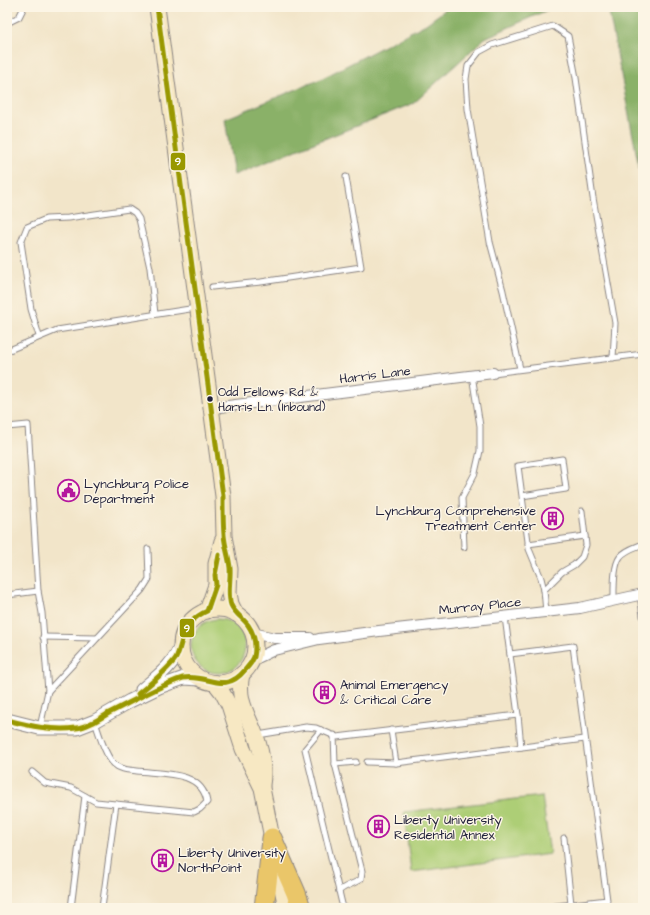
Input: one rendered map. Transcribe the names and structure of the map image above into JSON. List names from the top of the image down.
{
  "streets": {
    "street": ["Harris Lane", "Murray Place"]
  },
  "places": {
    "other": ["Odd Fellows Rd. & Harris Ln. (Inbound)"],
    "public building": ["Lynchburg Police Department"],
    "building": [
      "Lynchburg Comprehensive Treatment Center",
      "Animal Emergency & Critical Care",
      "Liberty University Residential Annex",
      "Liberty University NorthPoint"
    ]
  },
  "lines": ["transit line 9"]
}
